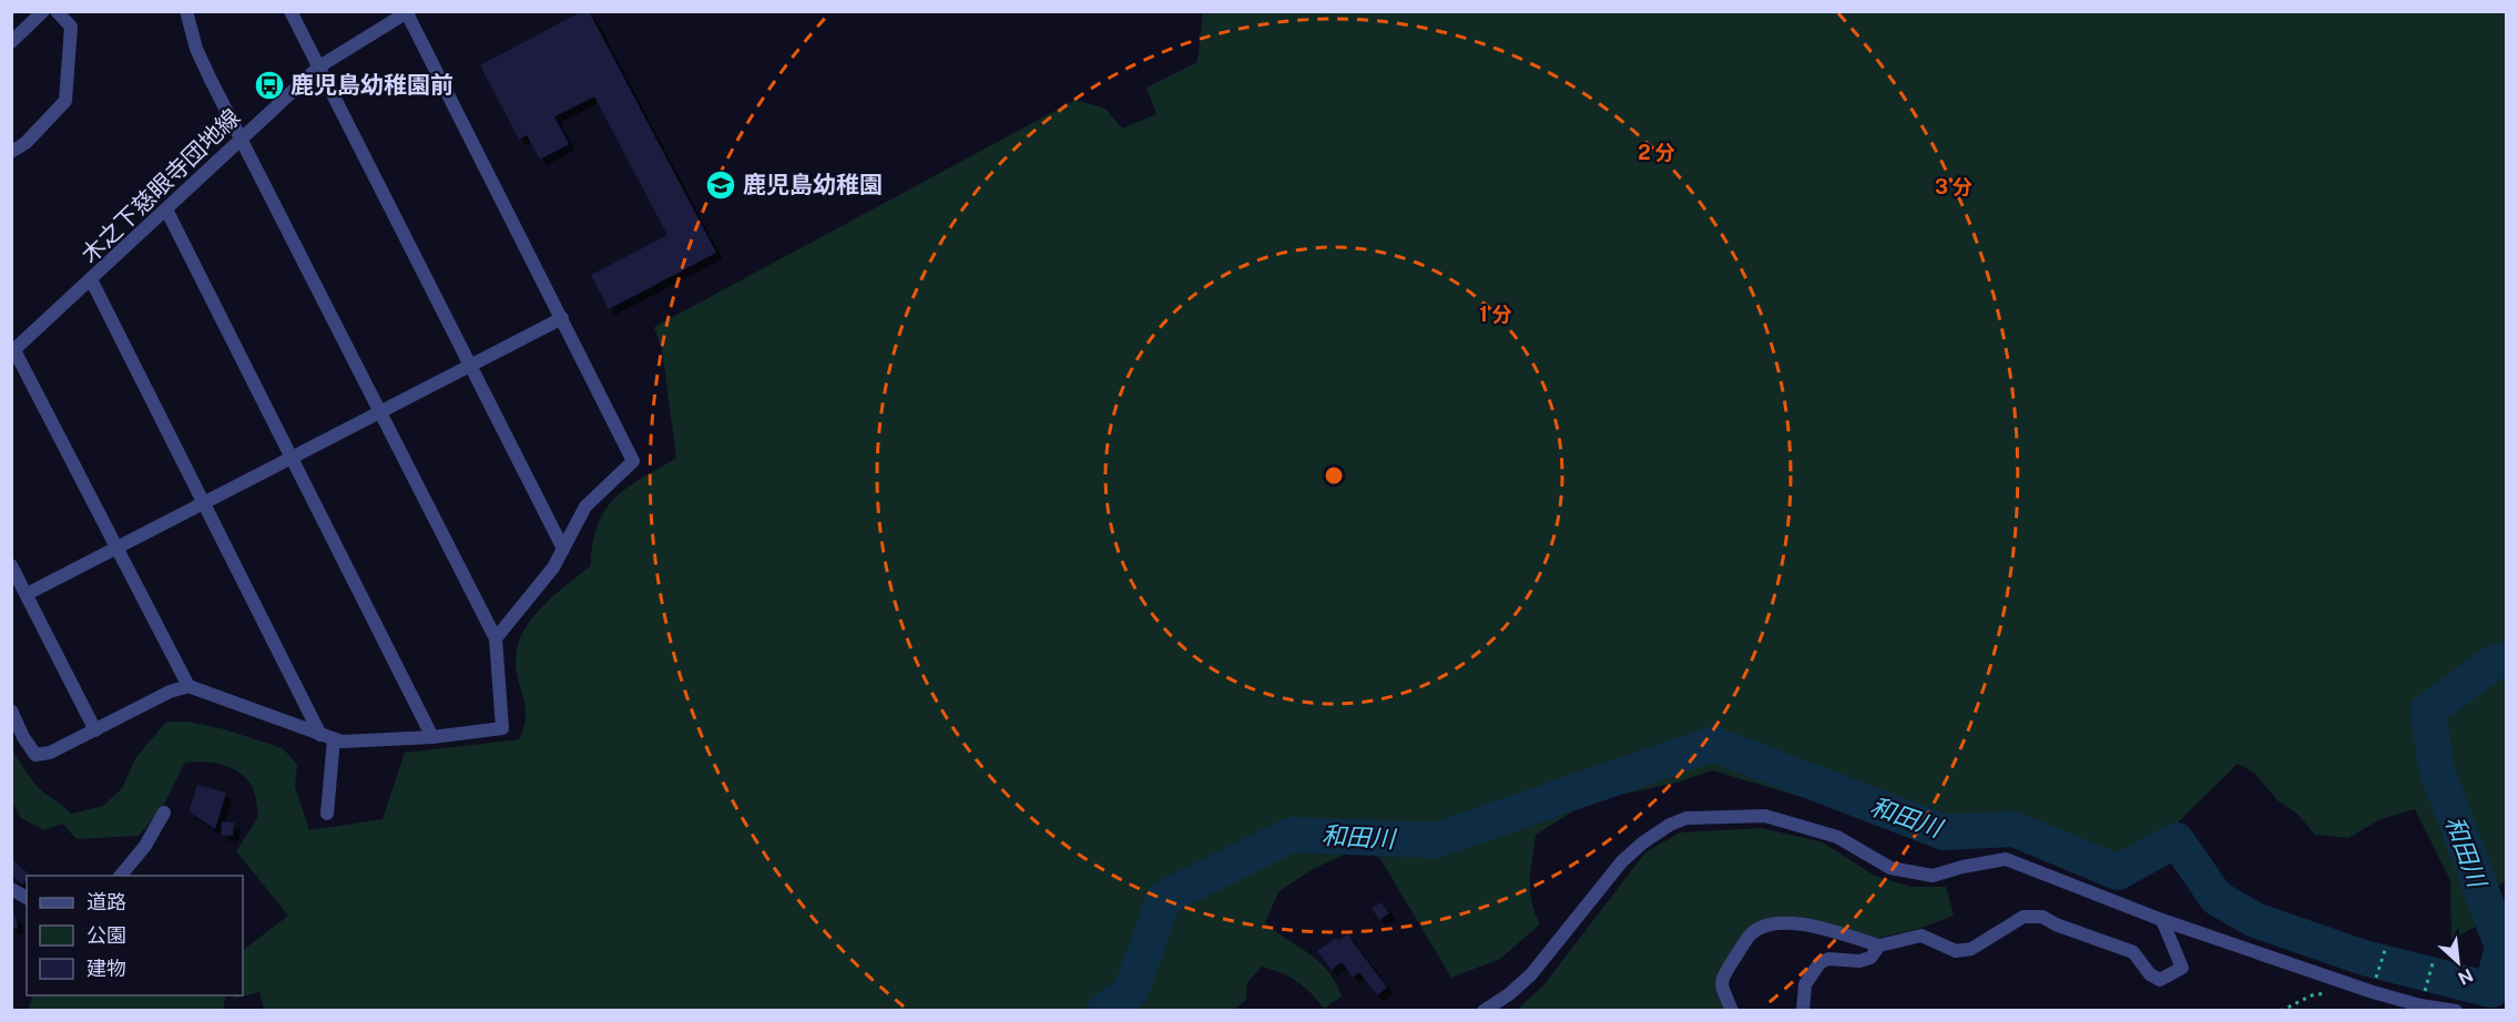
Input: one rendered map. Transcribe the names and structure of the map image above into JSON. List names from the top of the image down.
{
  "streets": {
    "street": ["木之下慈眼寺団地線"]
  },
  "water": ["和田川"],
  "places": {
    "bus stop": ["鹿児島幼稚園前"],
    "school or university": ["鹿児島幼稚園"]
  },
  "legend": ["道路", "公園", "建物"],
  "north": "bottom right",
  "rings": ["2 分", "3 分", "1 分"]
}
